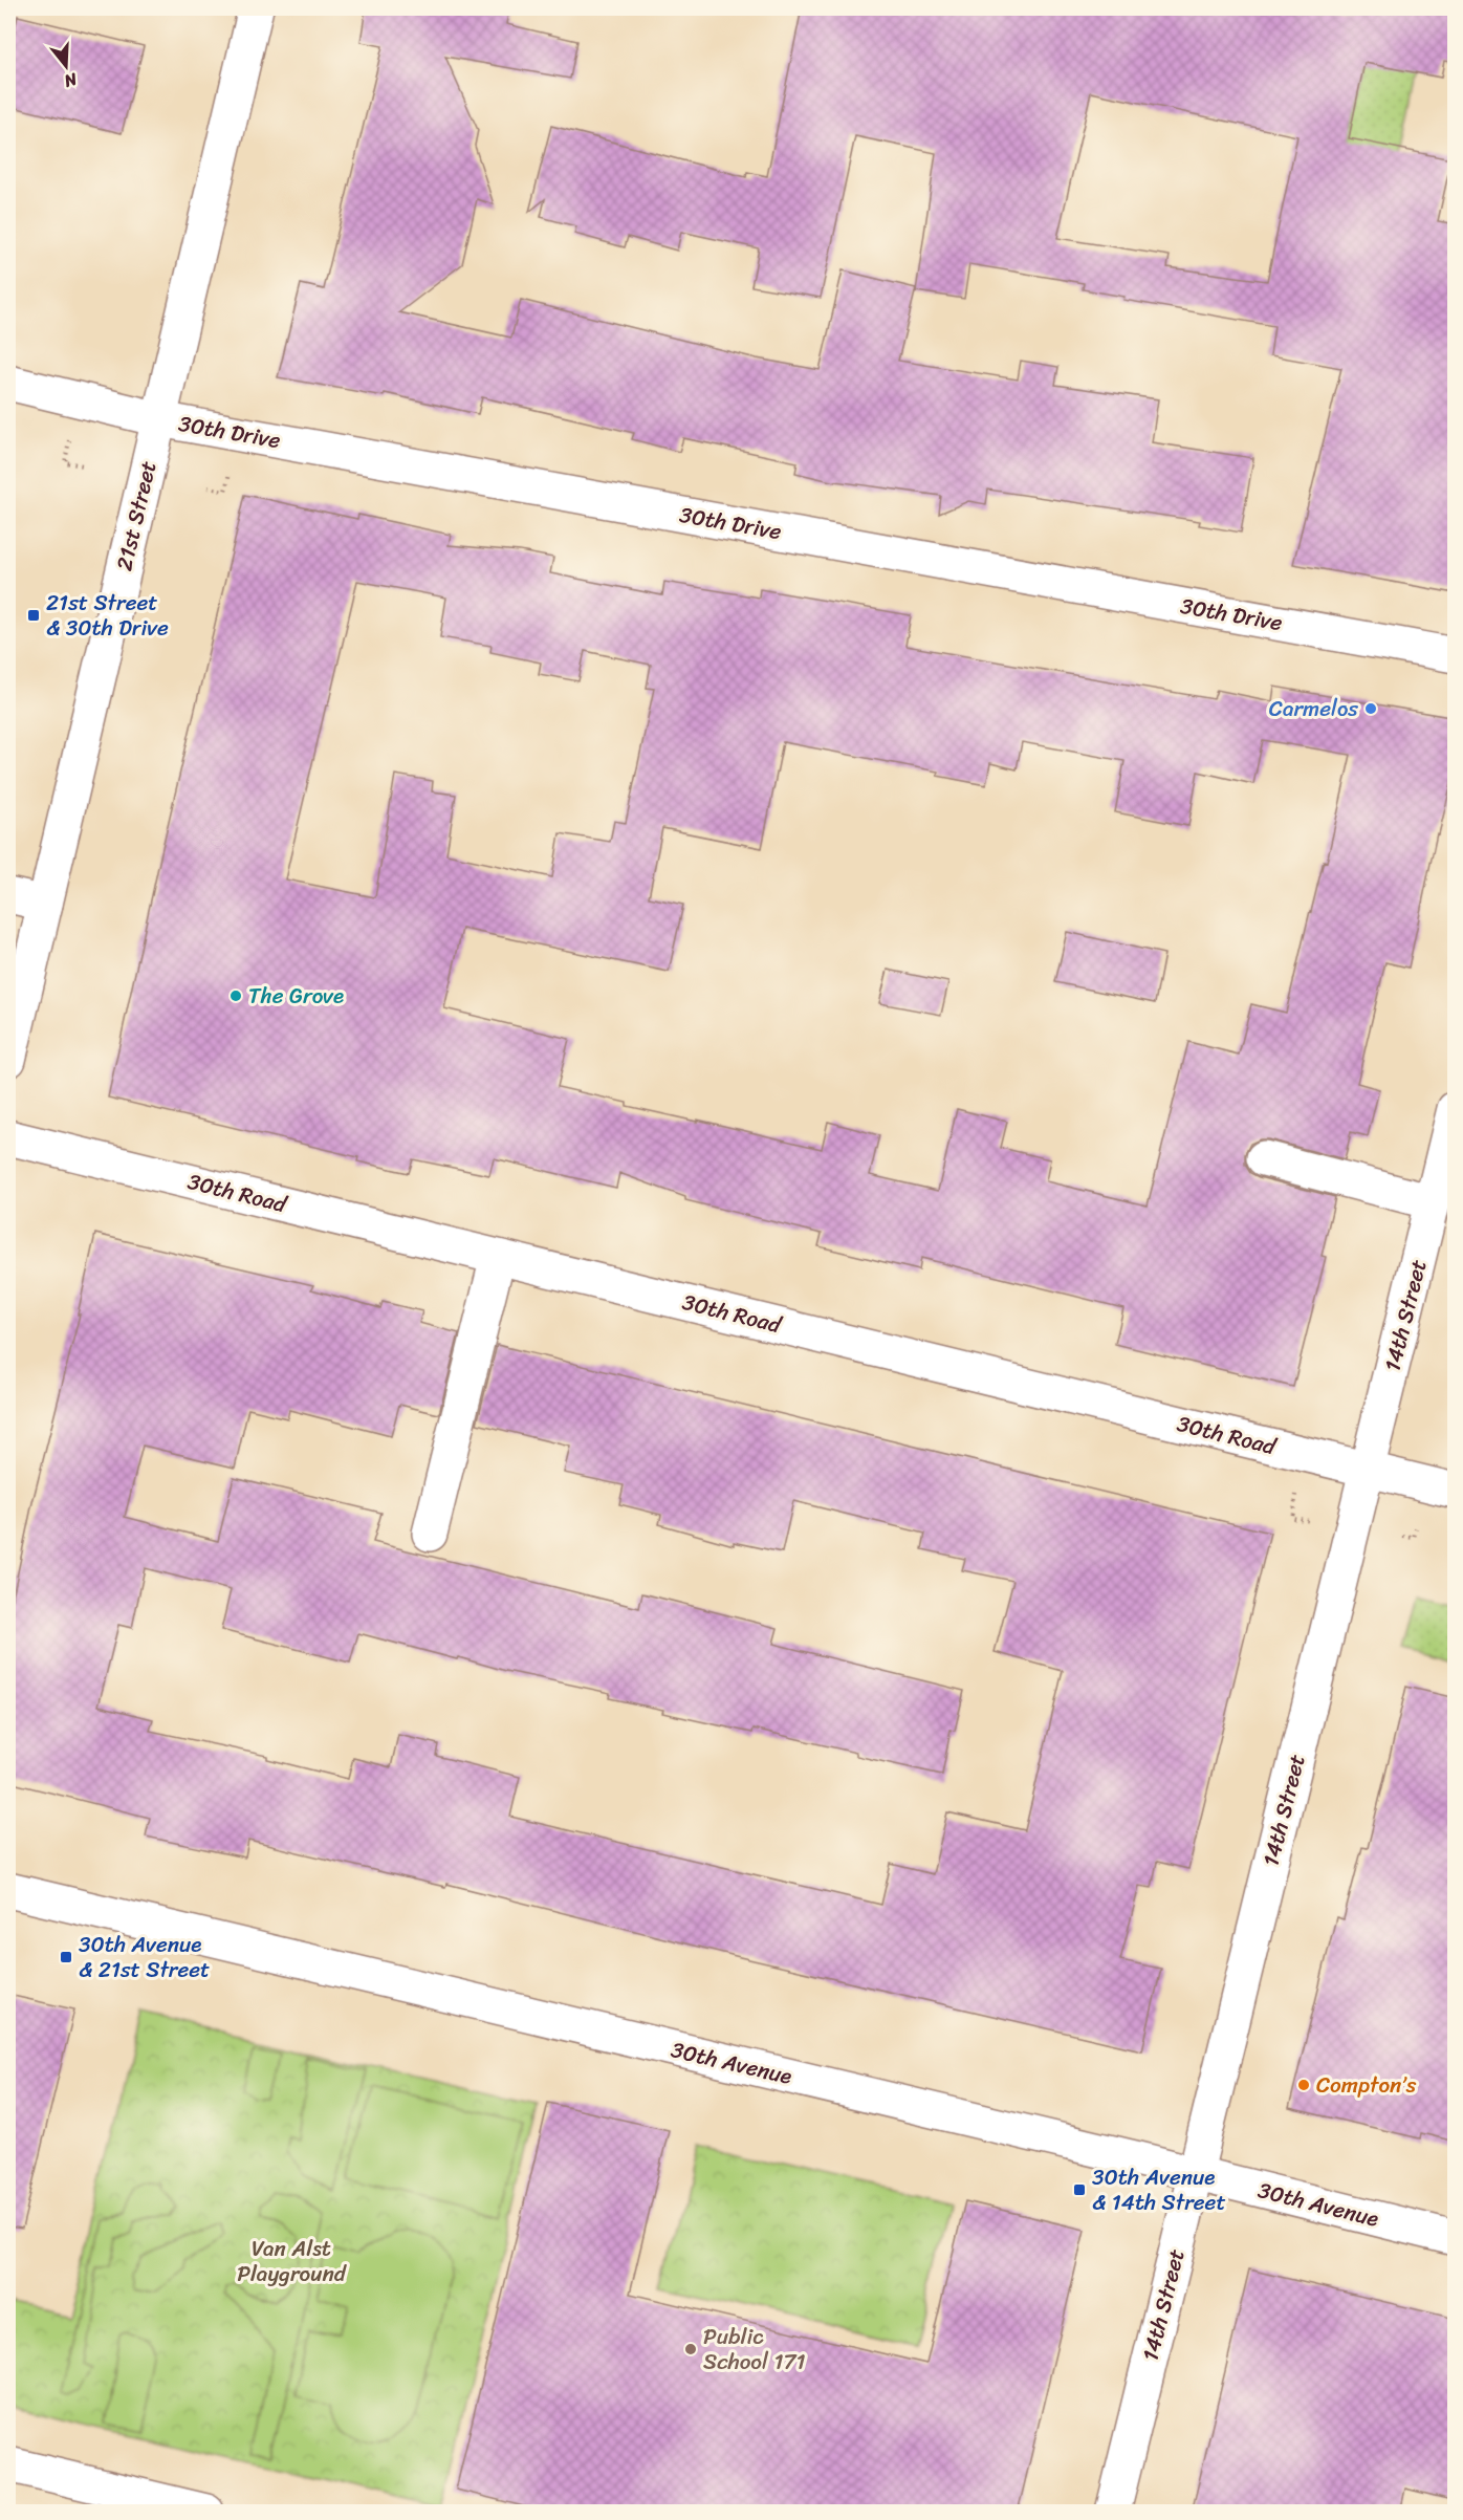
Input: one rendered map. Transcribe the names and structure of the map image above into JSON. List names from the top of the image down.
{
  "streets": {
    "street": [
      "30th Drive",
      "21st Street",
      "30th Road",
      "14th Street",
      "30th Avenue"
    ]
  },
  "crossings": [
    ["30th Drive", "21st Street"],
    ["30th Road", "14th Street"],
    ["14th Street", "30th Avenue"]
  ],
  "parks": ["Van Alst Playground"],
  "places": {
    "transit": ["21st Street & 30th Drive", "30th Avenue & 21st Street", "30th Avenue & 14th Street"],
    "other": [
      "Carmelos",
      "The Grove",
      "Compton’s",
      "Public School 171"
    ]
  },
  "north": "bottom"
}
